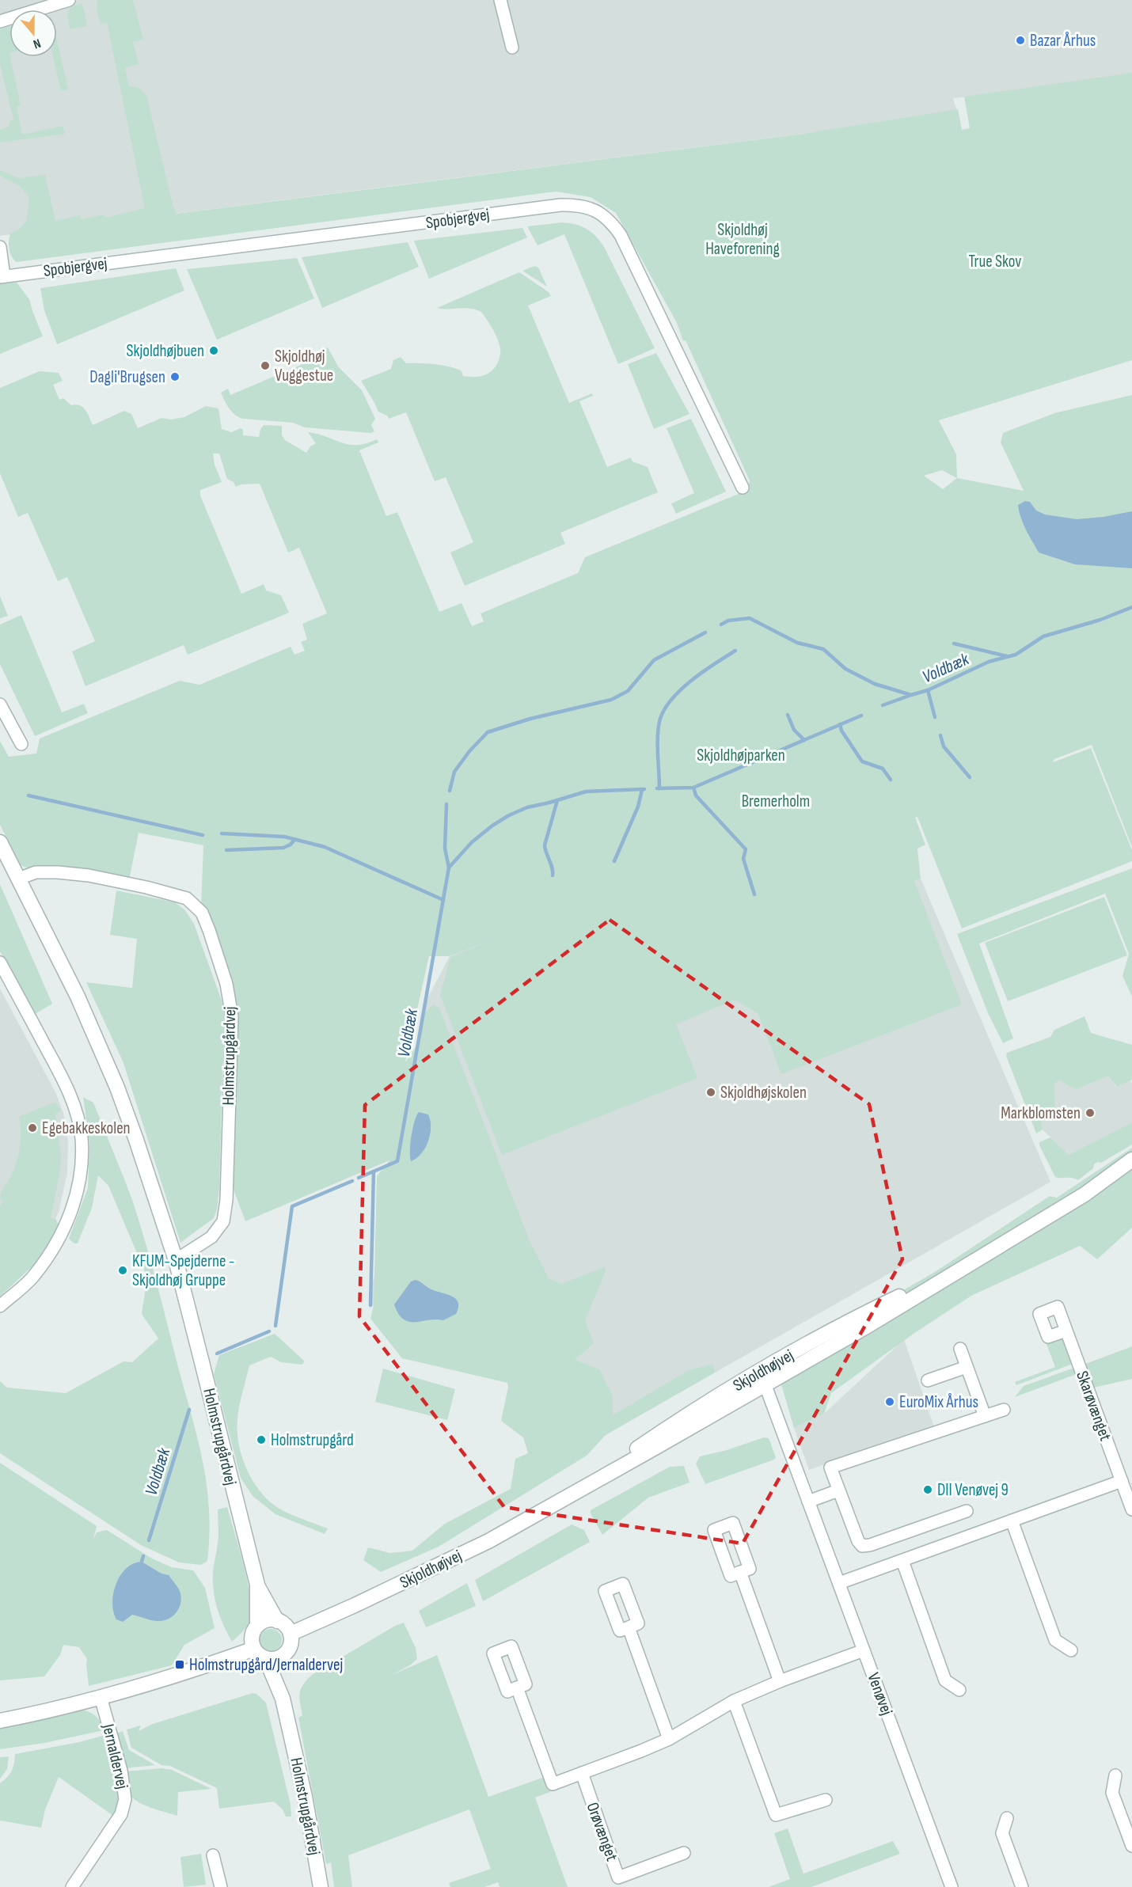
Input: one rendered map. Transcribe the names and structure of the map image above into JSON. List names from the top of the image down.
{
  "streets": {
    "street": [
      "Spobjergvej",
      "Holmstrupgårdvej",
      "Skjoldhøjvej",
      "Skarøvænget",
      "Venøvej",
      "Jernaldervej",
      "Orøvænget"
    ]
  },
  "crossings": [
    ["Holmstrupgårdvej", "Skjoldhøjvej"],
    ["Skjoldhøjvej", "Venøvej"]
  ],
  "water": ["Voldbæk"],
  "parks": [
    "Skjoldhøj Haveforening",
    "True Skov",
    "Skjoldhøjparken",
    "Bremerholm"
  ],
  "places": {
    "other": [
      "Bazar Århus",
      "Skjoldhøjbuen",
      "Skjoldhøj Vuggestue",
      "Dagli'Brugsen",
      "Skjoldhøjskolen",
      "Markblomsten",
      "Egebakkeskolen",
      "KFUM-Spejderne - Skjoldhøj Gruppe",
      "EuroMix Århus",
      "Holmstrupgård",
      "DII Venøvej 9"
    ],
    "transit": ["Holmstrupgård/Jernaldervej"]
  },
  "north": "bottom"
}
